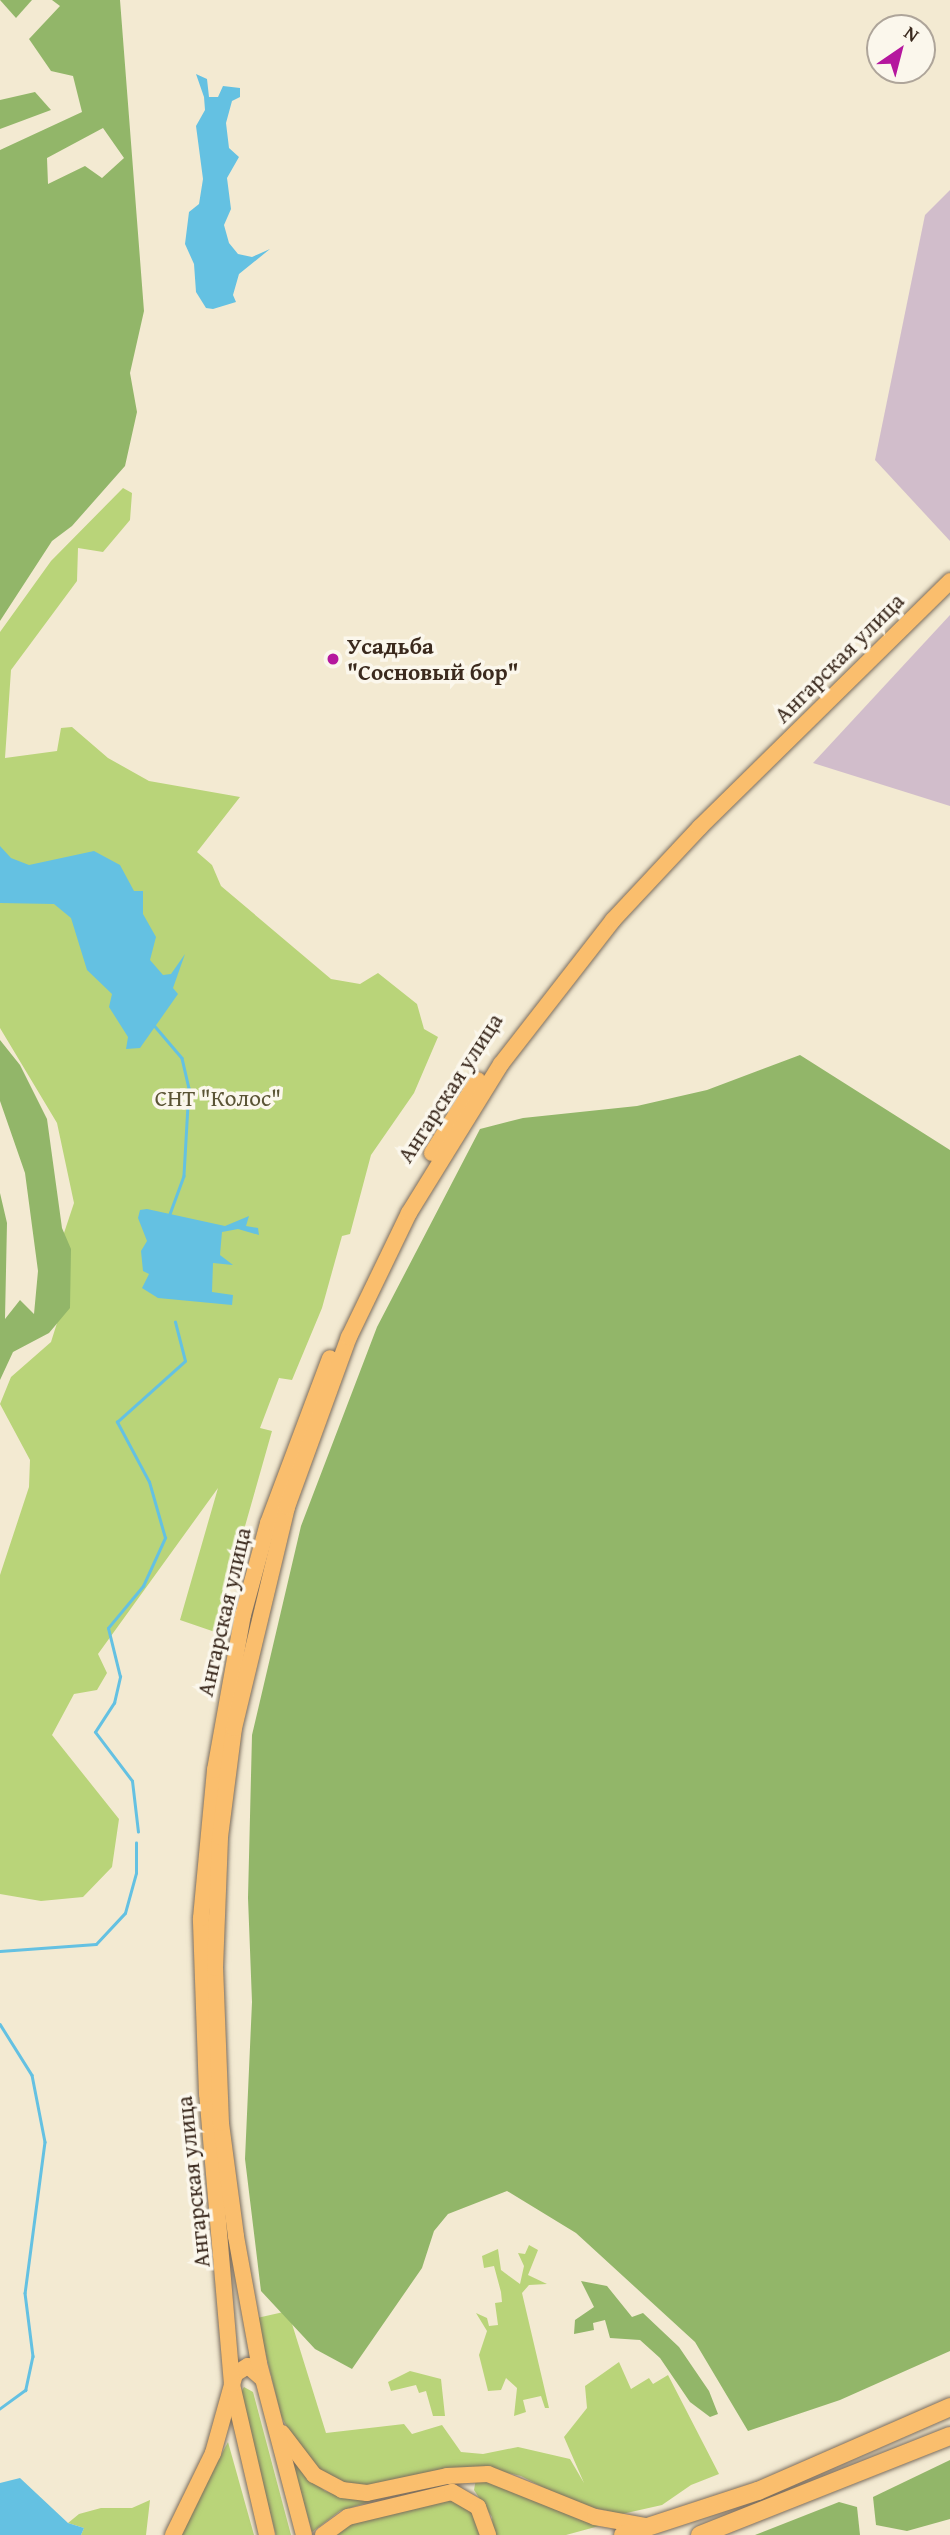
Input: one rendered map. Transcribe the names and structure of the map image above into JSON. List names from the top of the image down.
{
  "streets": {
    "main road": ["Ангарская улица"]
  },
  "parks": ["СНТ \"Колос\""],
  "places": ["Усадьба \"Сосновый бор\""],
  "north": "top right"
}
